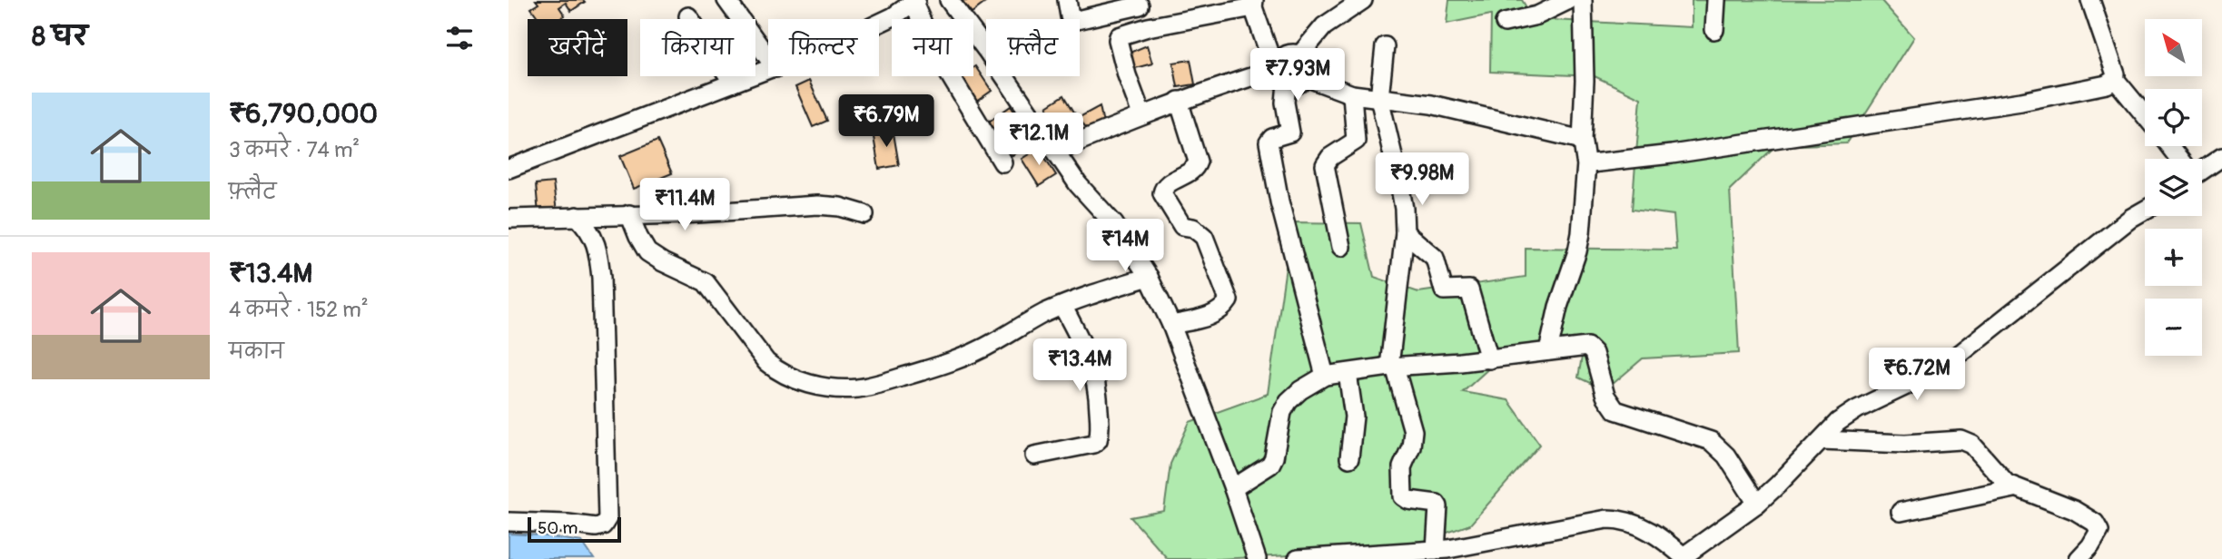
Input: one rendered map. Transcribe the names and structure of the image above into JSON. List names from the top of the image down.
{
  "scale_bar": "50 m",
  "north": "top left",
  "page": {
    "heading": "8 घर",
    "map_buttons": ["+", "−"],
    "chip": [
      "खरीदें",
      "किराया",
      "फ़िल्टर",
      "नया",
      "फ़्लैट"
    ],
    "price": [
      "₹7.93M",
      "₹6.79M",
      "₹12.1M",
      "₹9.98M",
      "₹11.4M",
      "₹14M",
      "₹13.4M",
      "₹6.72M"
    ],
    "list": [
      {
        "name": "₹6,790,000",
        "note": "3 कमरे · 74 m² · फ़्लैट"
      },
      {
        "name": "₹13.4M",
        "note": "4 कमरे · 152 m² · मकान"
      }
    ],
    "scale": "50 m"
  }
}
